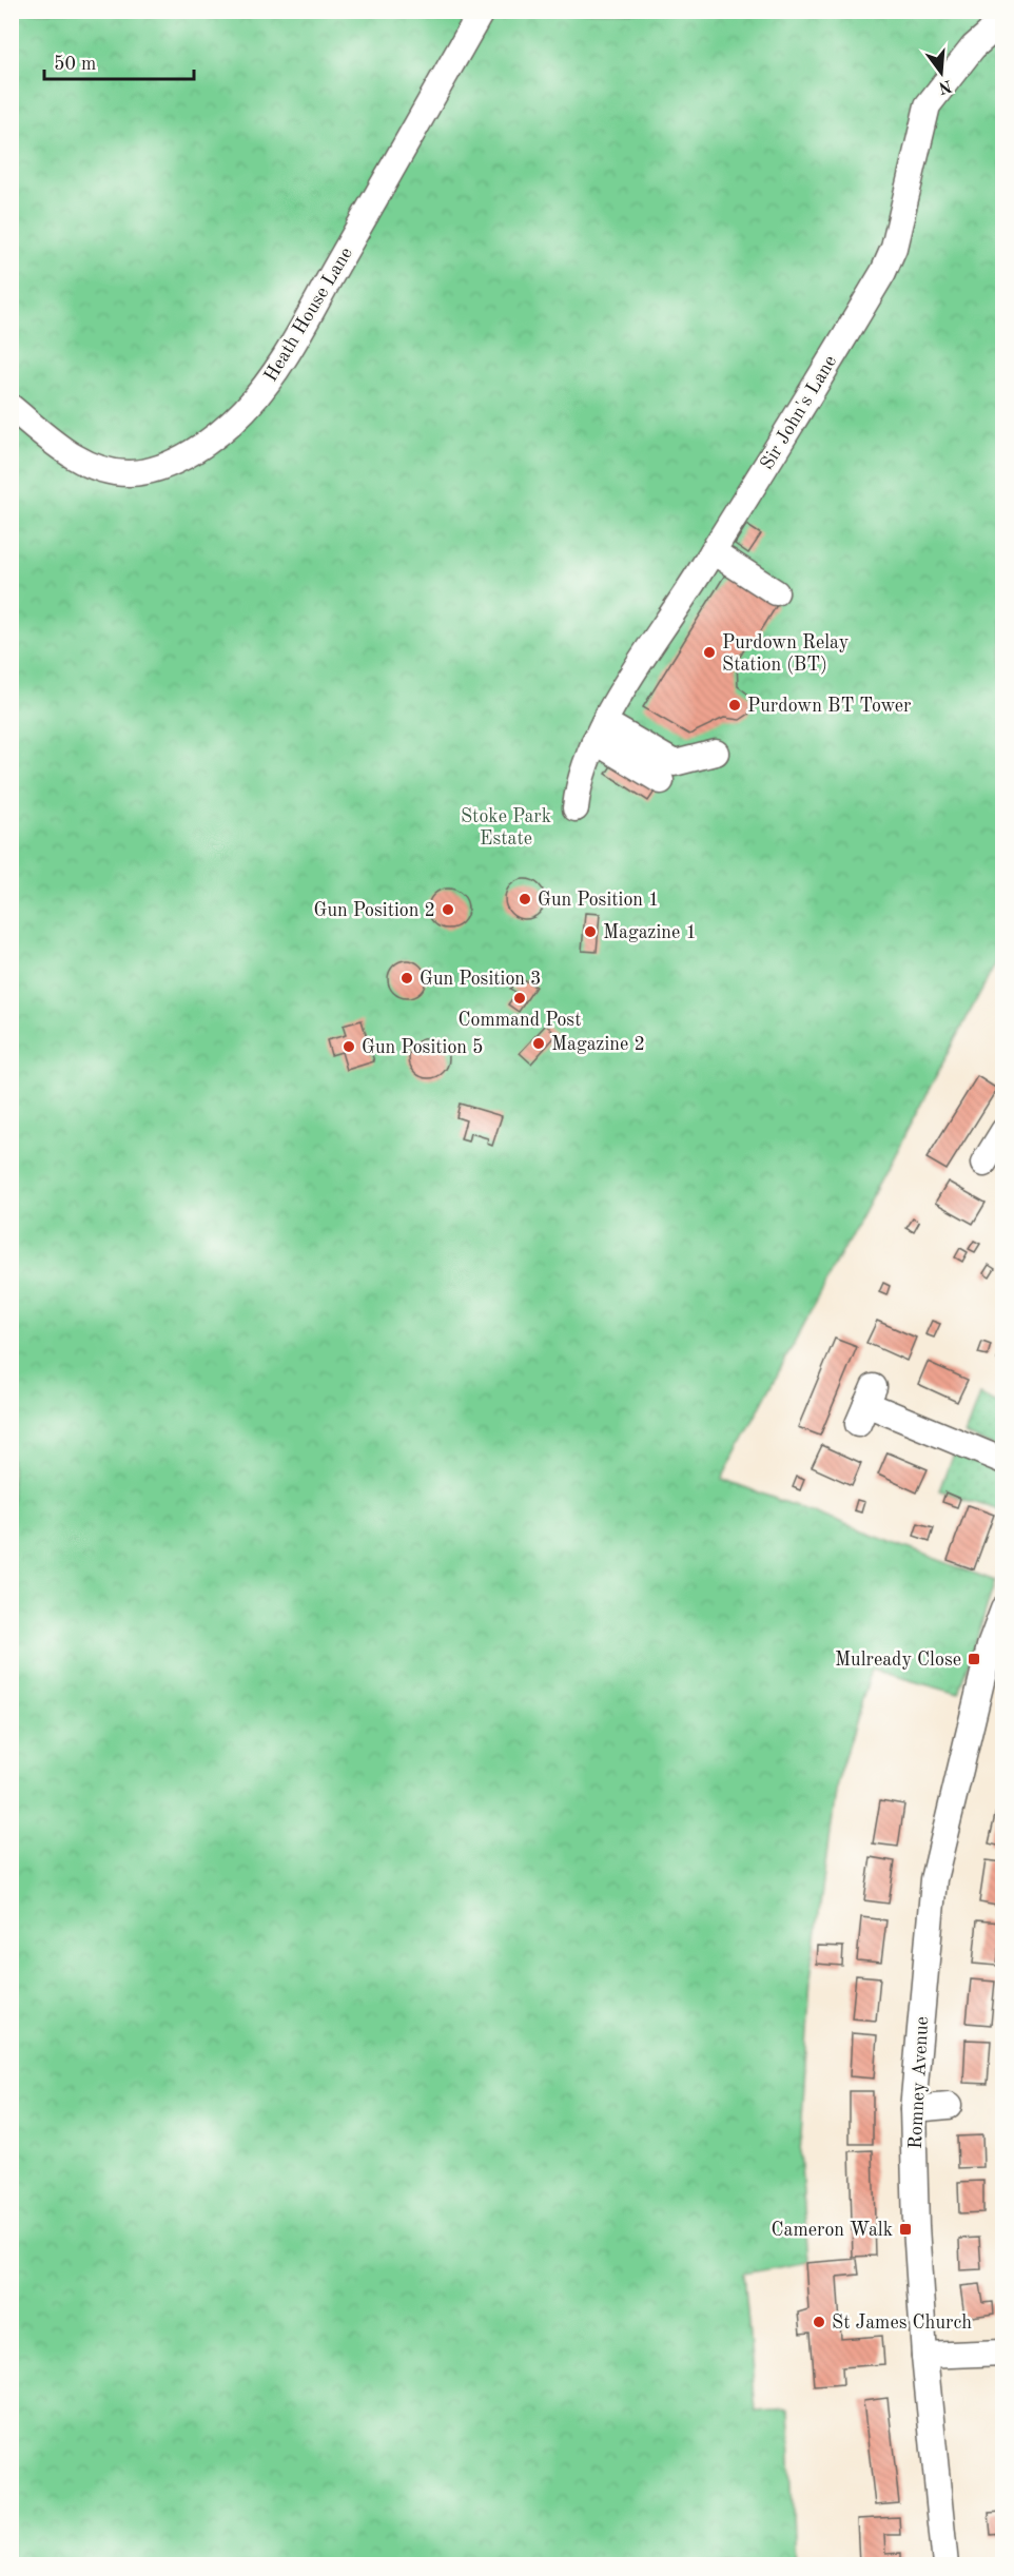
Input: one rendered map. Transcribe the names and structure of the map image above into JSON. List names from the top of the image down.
{
  "streets": {
    "street": ["Heath House Lane", "Sir John's Lane", "Romney Avenue"]
  },
  "parks": ["Stoke Park Estate"],
  "places": {
    "other": [
      "Purdown Relay Station (BT)",
      "Purdown BT Tower",
      "Gun Position 1",
      "Gun Position 2",
      "Magazine 1",
      "Gun Position 3",
      "Command Post",
      "Magazine 2",
      "Gun Position 5",
      "St James Church"
    ],
    "transit": ["Mulready Close", "Cameron Walk"]
  },
  "scale_bar": "50 m",
  "north": "bottom"
}
